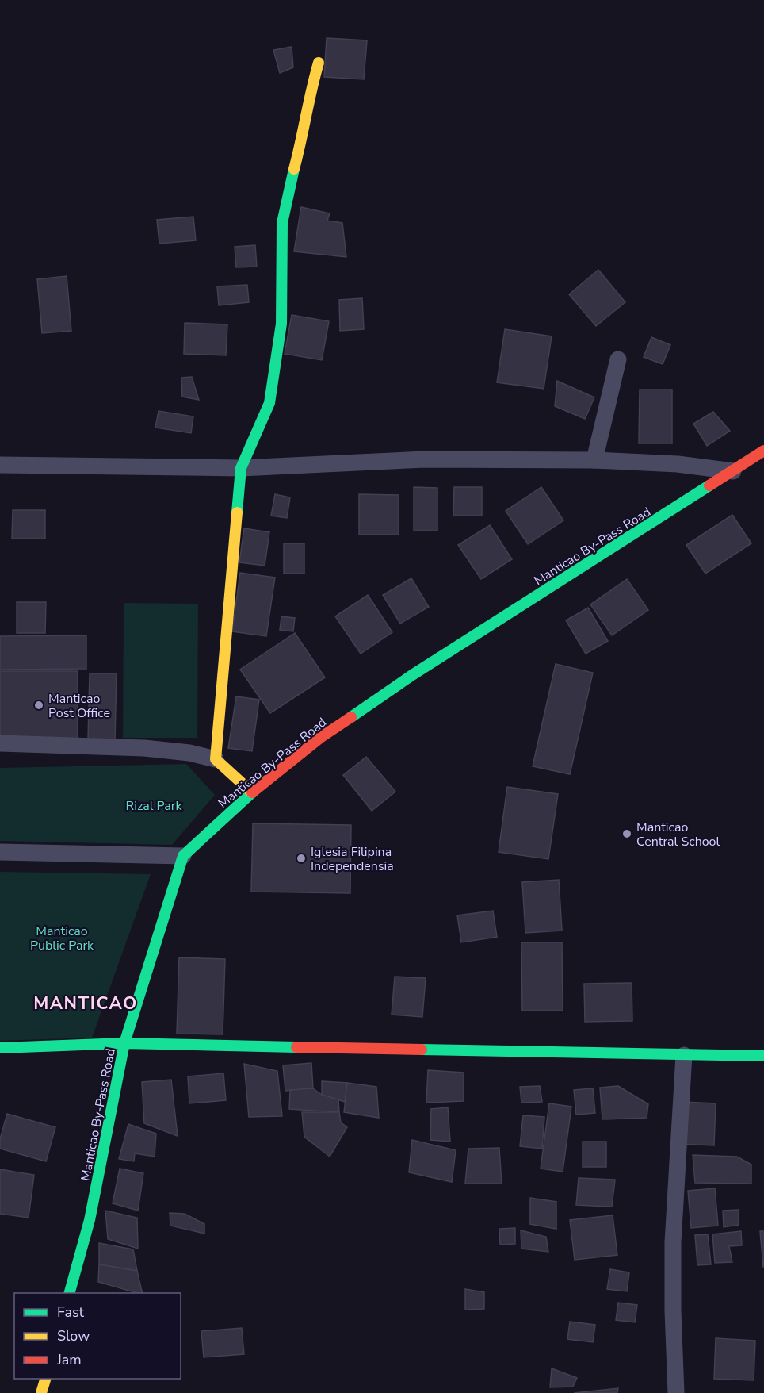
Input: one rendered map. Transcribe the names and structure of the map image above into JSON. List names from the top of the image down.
{
  "streets": {
    "street": ["Manticao By-Pass Road"]
  },
  "districts": ["MANTICAO"],
  "parks": ["Rizal Park", "Manticao Public Park"],
  "places": ["Manticao Post Office", "Manticao Central School", "Iglesia Filipina Independensia"],
  "legend": ["Fast", "Slow", "Jam"]
}
